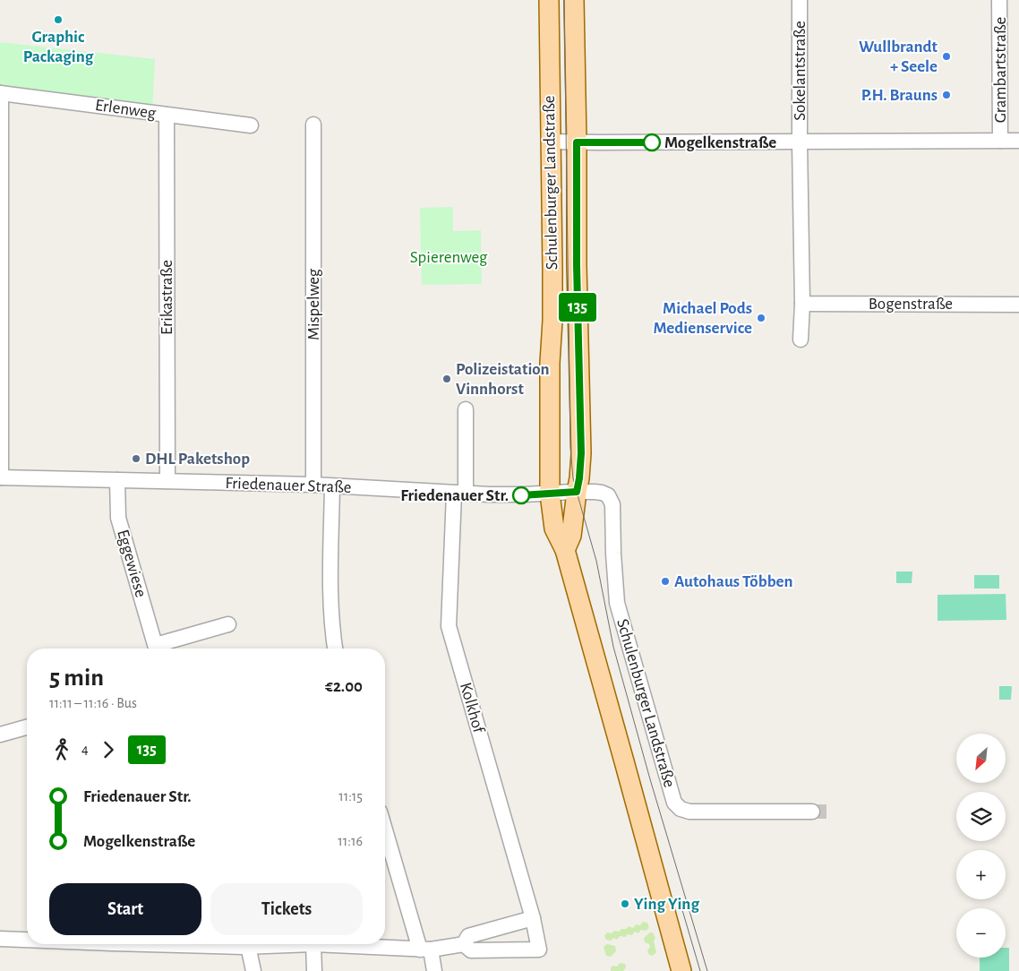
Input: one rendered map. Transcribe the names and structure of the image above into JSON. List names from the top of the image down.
{
  "streets": {
    "main road": ["Schulenburger Landstraße"],
    "street": [
      "Grambartstraße",
      "Sokelantstraße",
      "Erlenweg",
      "Erikastraße",
      "Bogenstraße",
      "Mispelweg",
      "Friedenauer Straße",
      "Eggewiese",
      "Kolkhof"
    ]
  },
  "crossings": [
    ["Erlenweg", "Erikastraße"],
    ["Schulenburger Landstraße", "Friedenauer Straße"],
    ["Erikastraße", "Friedenauer Straße"],
    ["Mispelweg", "Friedenauer Straße"],
    ["Friedenauer Straße", "Eggewiese"],
    ["Friedenauer Straße", "Kolkhof"]
  ],
  "parks": ["Spierenweg"],
  "places": [
    "Graphic Packaging",
    "Wullbrandt + Seele",
    "P.H. Brauns",
    "Mogelkenstraße",
    "Michael Pods Medienservice",
    "Polizeistation Vinnhorst",
    "DHL Paketshop",
    "Friedenauer Str.",
    "Autohaus Többen",
    "Ying Ying"
  ],
  "lines": ["bus line 135"],
  "north": "bottom left",
  "page": {
    "on_map": "135",
    "heading": ["5 min", "11:11 – 11:16 · Bus", "€2.00"],
    "legs": ["4", "135"],
    "map_buttons": ["+", "−"],
    "list": [
      {
        "name": "Friedenauer Str.",
        "value": "11:15"
      },
      {
        "name": "Mogelkenstraße",
        "value": "11:16"
      }
    ],
    "buttons": ["Start", "Tickets"]
  }
}
